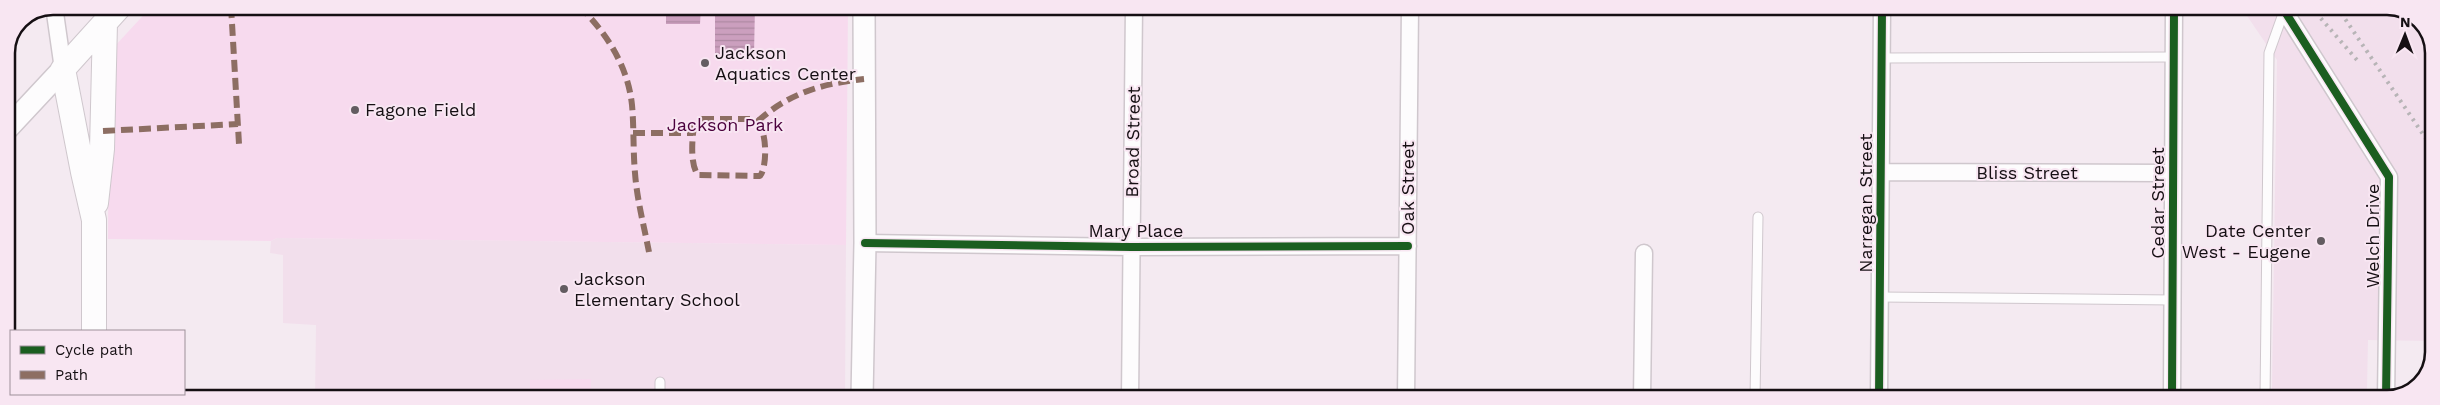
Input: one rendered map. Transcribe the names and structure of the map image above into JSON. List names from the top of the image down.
{
  "streets": {
    "street": [
      "Broad Street",
      "Bliss Street",
      "Oak Street",
      "Narregan Street",
      "Cedar Street",
      "Mary Place",
      "Welch Drive"
    ]
  },
  "crossings": [
    ["Broad Street", "Mary Place"],
    ["Bliss Street", "Narregan Street"],
    ["Bliss Street", "Cedar Street"],
    ["Oak Street", "Mary Place"]
  ],
  "parks": ["Jackson Park"],
  "places": [
    "Jackson Aquatics Center",
    "Fagone Field",
    "Date Center West - Eugene",
    "Jackson Elementary School"
  ],
  "legend": ["Cycle path", "Path"],
  "north": "top"
}
